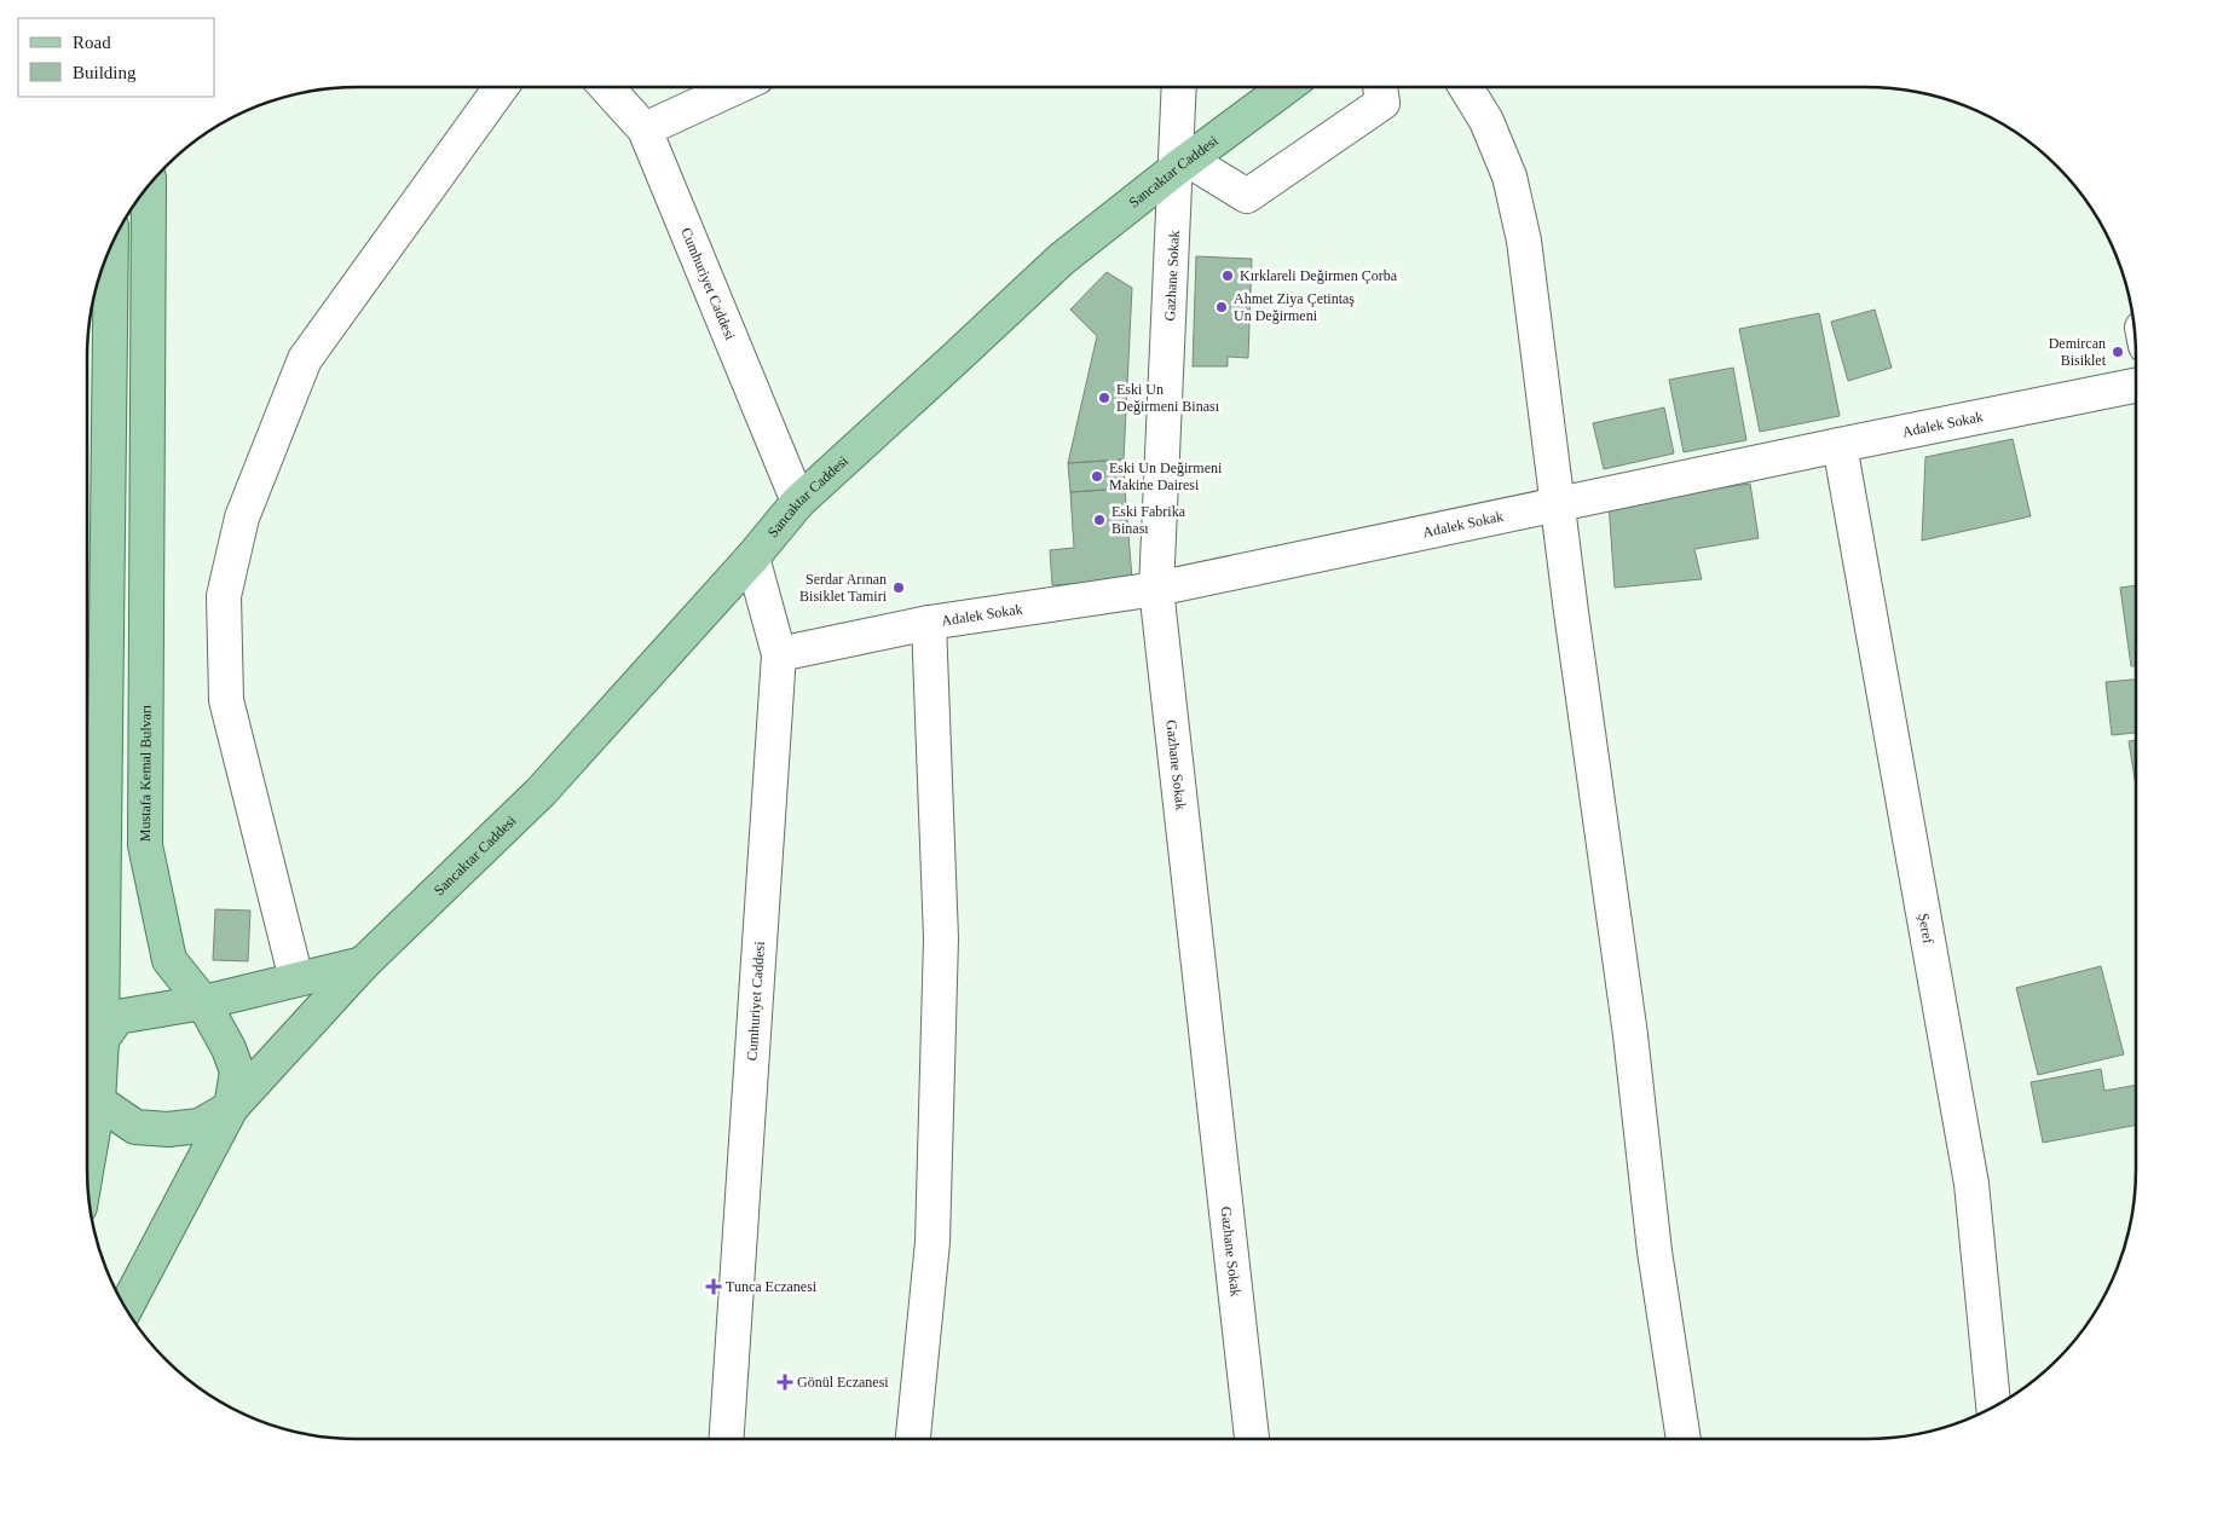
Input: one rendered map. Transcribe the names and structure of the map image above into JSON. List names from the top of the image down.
{
  "streets": {
    "main road": ["Sancaktar Caddesi", "Mustafa Kemal Bulvarı"],
    "street": [
      "Gazhane Sokak",
      "Cumhuriyet Caddesi",
      "Adalek Sokak",
      "Şeref"
    ]
  },
  "crossings": [
    ["Sancaktar Caddesi", "Gazhane Sokak"],
    ["Sancaktar Caddesi", "Cumhuriyet Caddesi"],
    ["Sancaktar Caddesi", "Mustafa Kemal Bulvarı"],
    ["Gazhane Sokak", "Adalek Sokak"],
    ["Cumhuriyet Caddesi", "Adalek Sokak"],
    ["Adalek Sokak", "Şeref"]
  ],
  "places": {
    "other": [
      "Kırklareli Değirmen Çorba",
      "Ahmet Ziya Çetintaş Un Değirmeni",
      "Demircan Bisiklet",
      "Eski Un Değirmeni Binası",
      "Eski Un Değirmeni Makine Dairesi",
      "Eski Fabrika Binası",
      "Serdar Arınan Bisiklet Tamiri"
    ],
    "health": ["Tunca Eczanesi", "Gönül Eczanesi"]
  },
  "legend": ["Road", "Building"]
}
